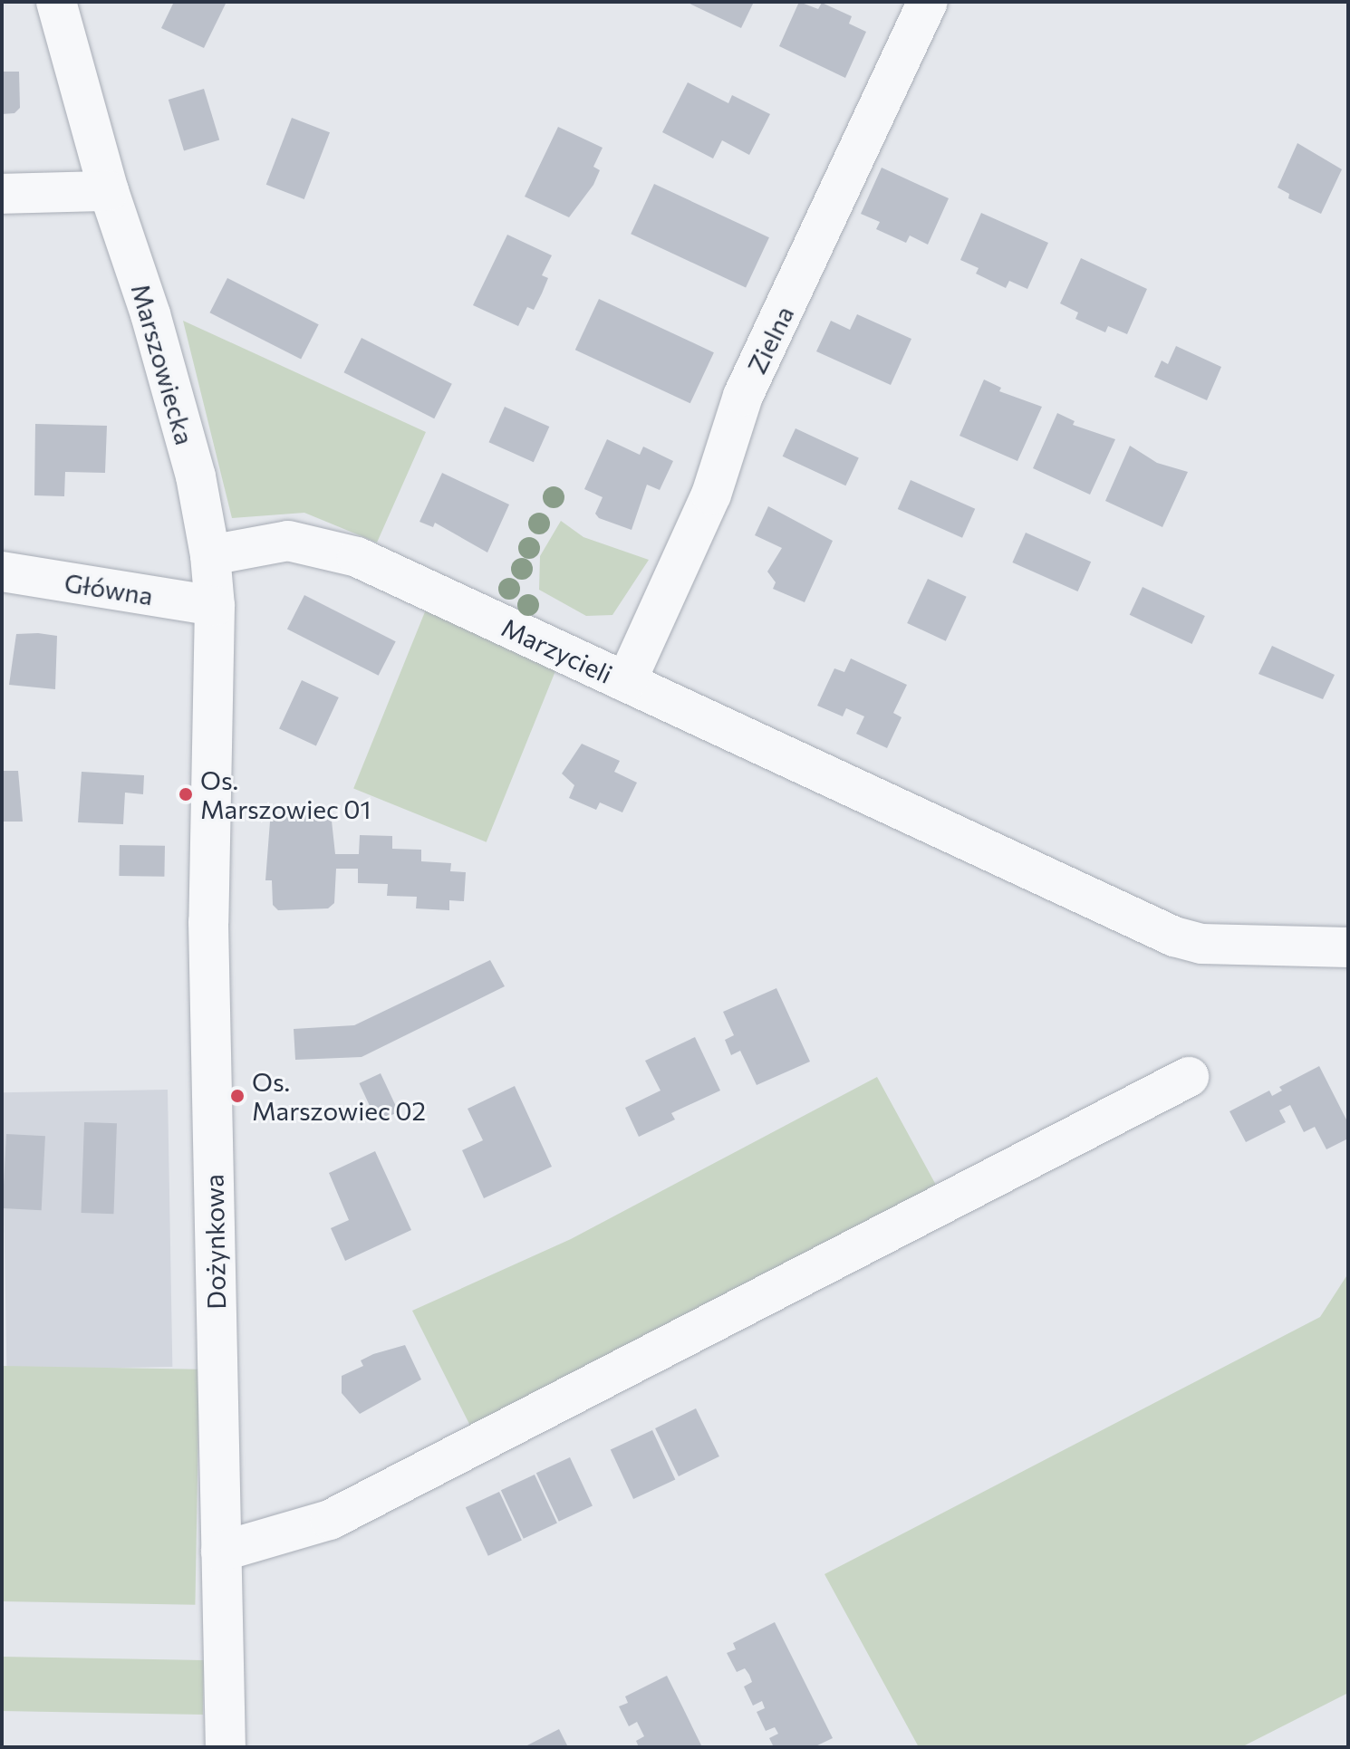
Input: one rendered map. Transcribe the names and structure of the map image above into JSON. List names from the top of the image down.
{
  "streets": {
    "street": [
      "Zielna",
      "Marszowiecka",
      "Główna",
      "Marzycieli",
      "Dożynkowa"
    ]
  },
  "crossings": [
    ["Zielna", "Marzycieli"],
    ["Marszowiecka", "Główna"],
    ["Marszowiecka", "Marzycieli"],
    ["Marszowiecka", "Dożynkowa"]
  ],
  "places": ["Os. Marszowiec 01", "Os. Marszowiec 02"]
}
